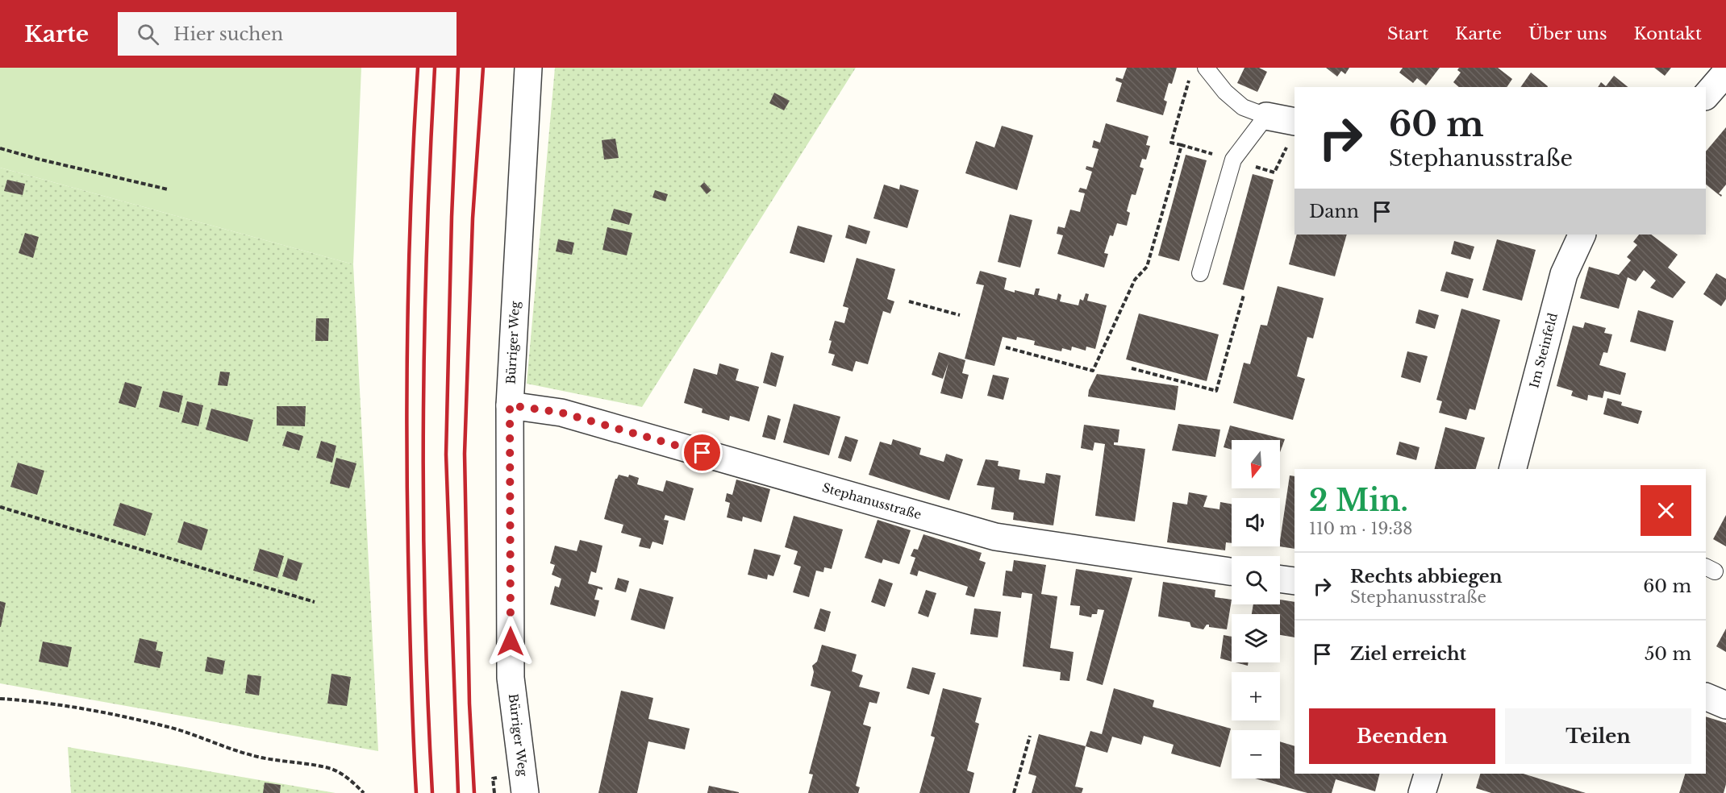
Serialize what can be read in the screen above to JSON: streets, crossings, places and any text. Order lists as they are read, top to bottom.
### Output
{
  "streets": {
    "street": ["Bürriger Weg", "Im Steinfeld", "Stephanusstraße"]
  },
  "crossings": [
    ["Bürriger Weg", "Stephanusstraße"]
  ],
  "north": "bottom",
  "page": {
    "header": "Karte",
    "search": "Hier suchen",
    "nav": [
      "Start",
      "Karte",
      "Über uns",
      "Kontakt"
    ],
    "turn": ["60 m", "Stephanusstraße"],
    "then": "Dann",
    "map_buttons": ["+", "−"],
    "heading": ["2 Min.", "110 m · 19:38"],
    "list": [
      {
        "name": "Rechts abbiegen",
        "note": "Stephanusstraße",
        "value": "60 m"
      },
      {
        "name": "Ziel erreicht",
        "value": "50 m"
      }
    ],
    "buttons": ["Beenden", "Teilen"]
  }
}
